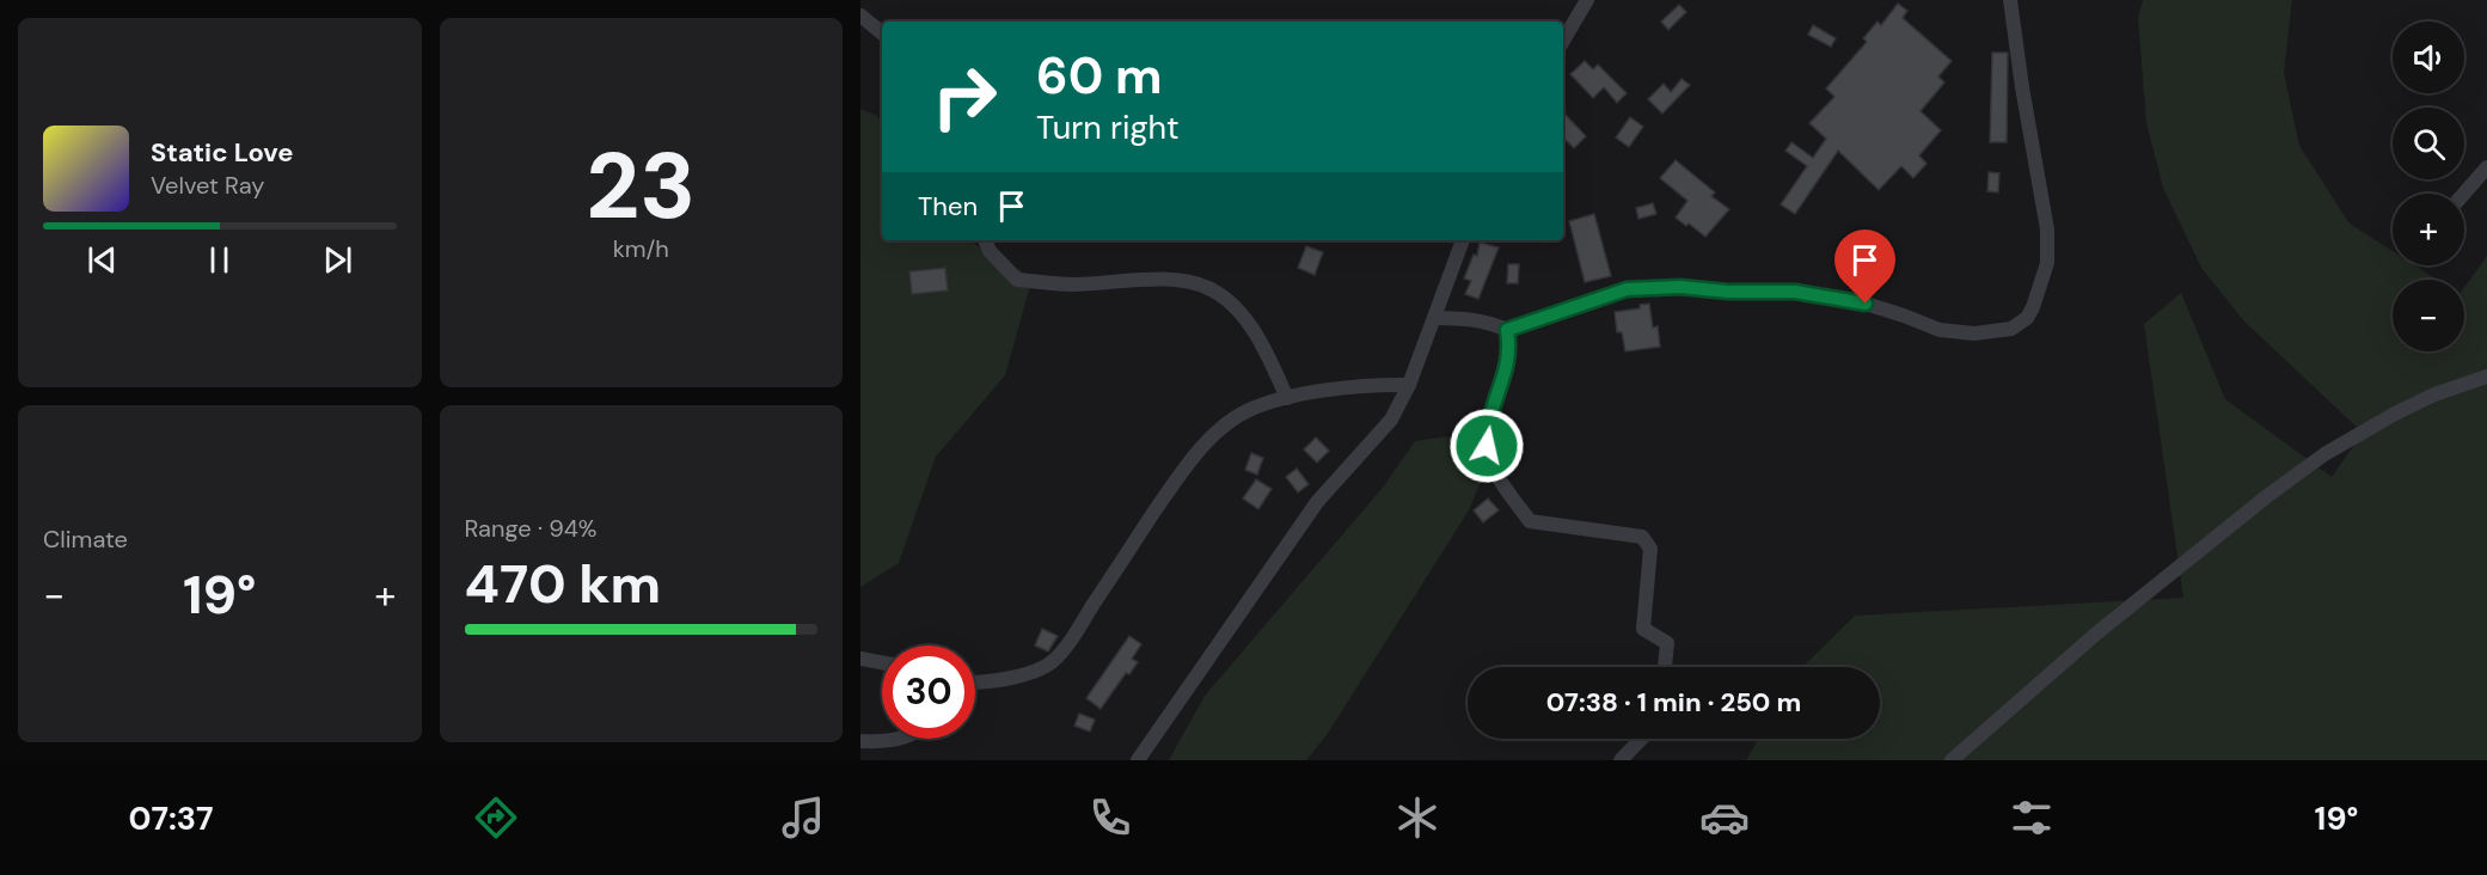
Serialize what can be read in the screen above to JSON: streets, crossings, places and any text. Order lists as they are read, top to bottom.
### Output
{
  "page": {
    "tile": [
      ["23", "km/h"],
      "Climate",
      ["Range · 94%", "470 km"]
    ],
    "map_buttons": ["+", "−"],
    "turn": ["60 m", "Turn right"],
    "song": ["Static Love", "Velvet Ray"],
    "then": "Then",
    "heat": ["−", "19°", "+"],
    "limit": "30",
    "trip": "07:38 · 1 min · 250 m",
    "tabs": ["07:37", "19°"]
  }
}
